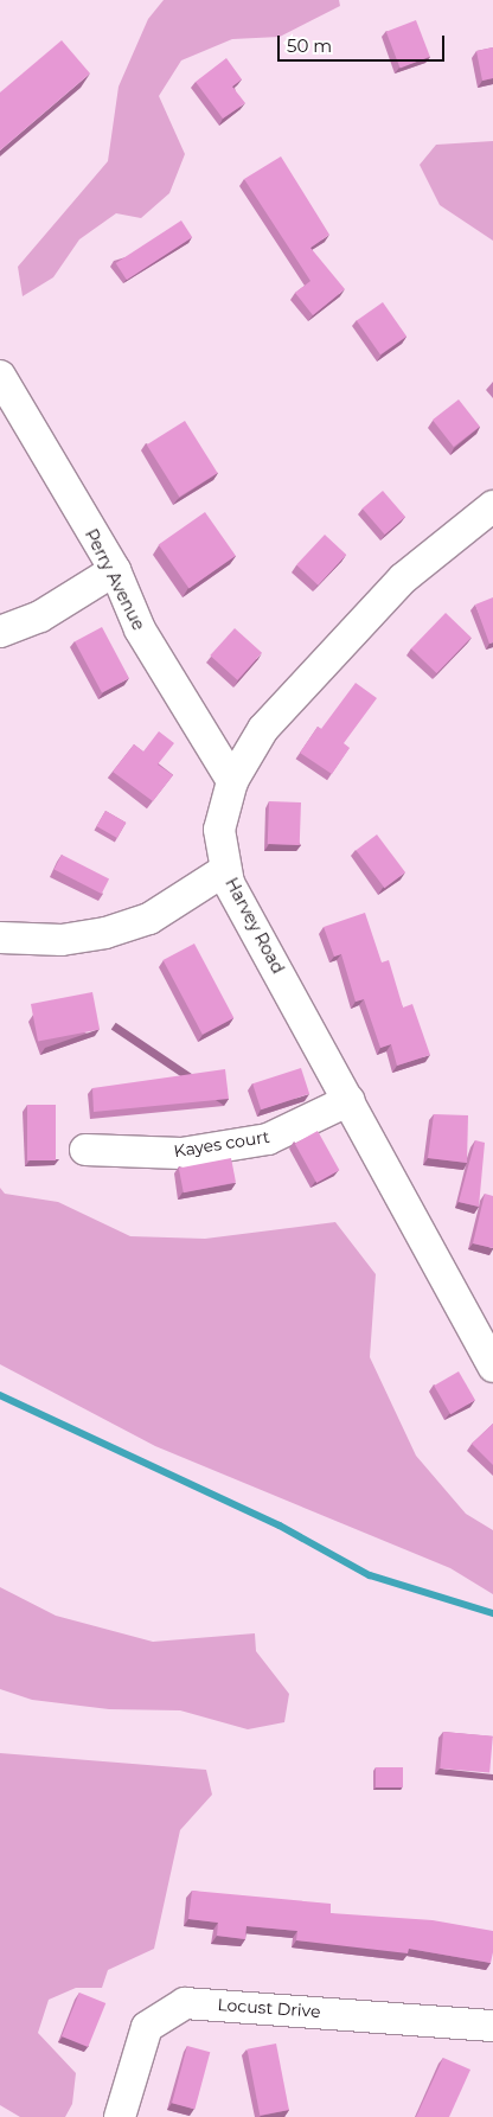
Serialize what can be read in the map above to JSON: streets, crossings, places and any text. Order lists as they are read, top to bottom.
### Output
{
  "streets": {
    "street": [
      "Perry Avenue",
      "Harvey Road",
      "Kayes court",
      "Locust Drive"
    ]
  },
  "crossings": [
    ["Perry Avenue", "Harvey Road"],
    ["Harvey Road", "Kayes court"]
  ],
  "scale_bar": "50 m"
}
